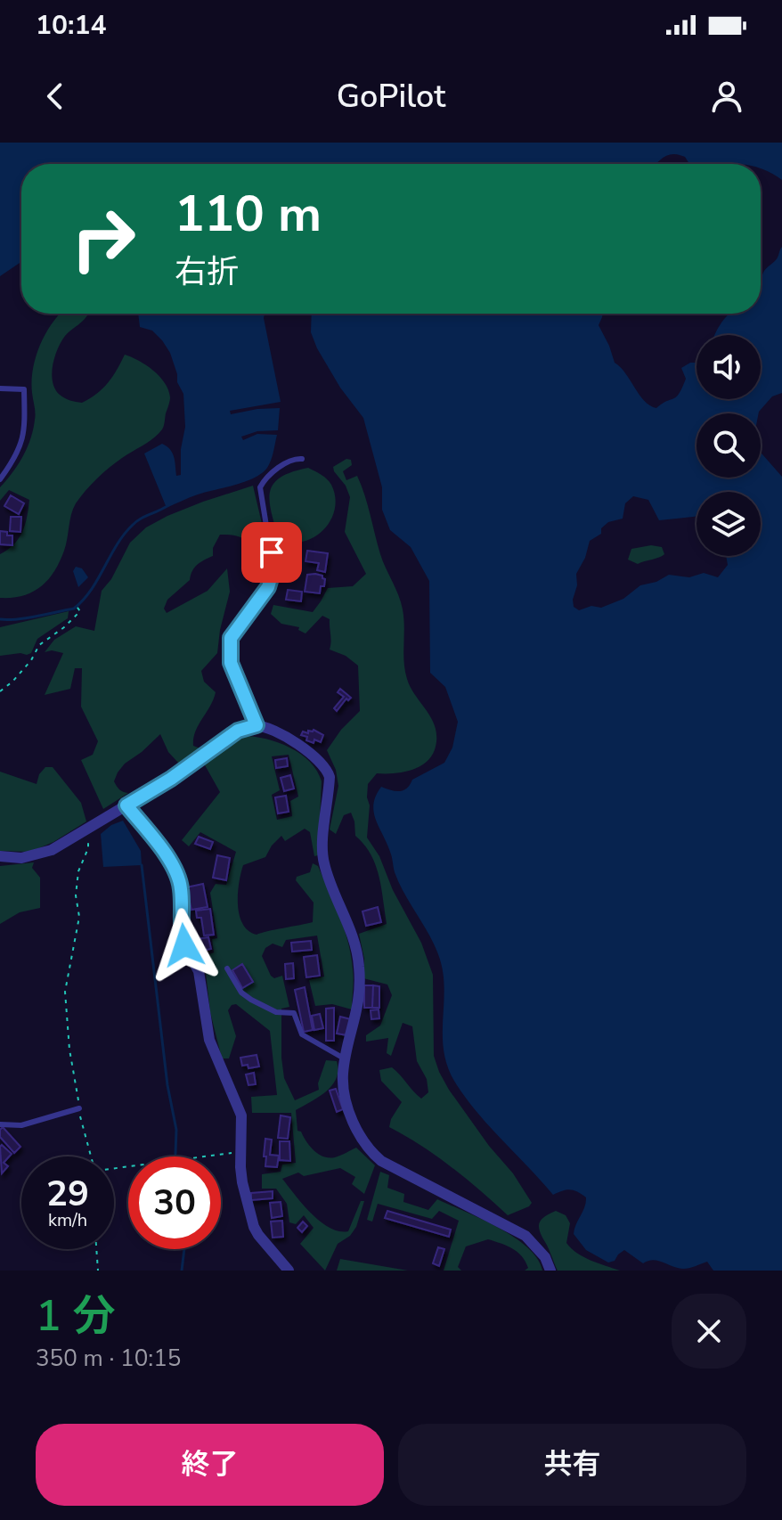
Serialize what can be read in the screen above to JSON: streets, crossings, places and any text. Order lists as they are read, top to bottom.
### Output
{
  "page": {
    "status": "10:14",
    "header": "GoPilot",
    "turn": ["110 m", "右折"],
    "speed": "29 km/h",
    "limit": "30",
    "heading": ["1 分", "350 m · 10:15"],
    "buttons": ["終了", "共有"]
  }
}
